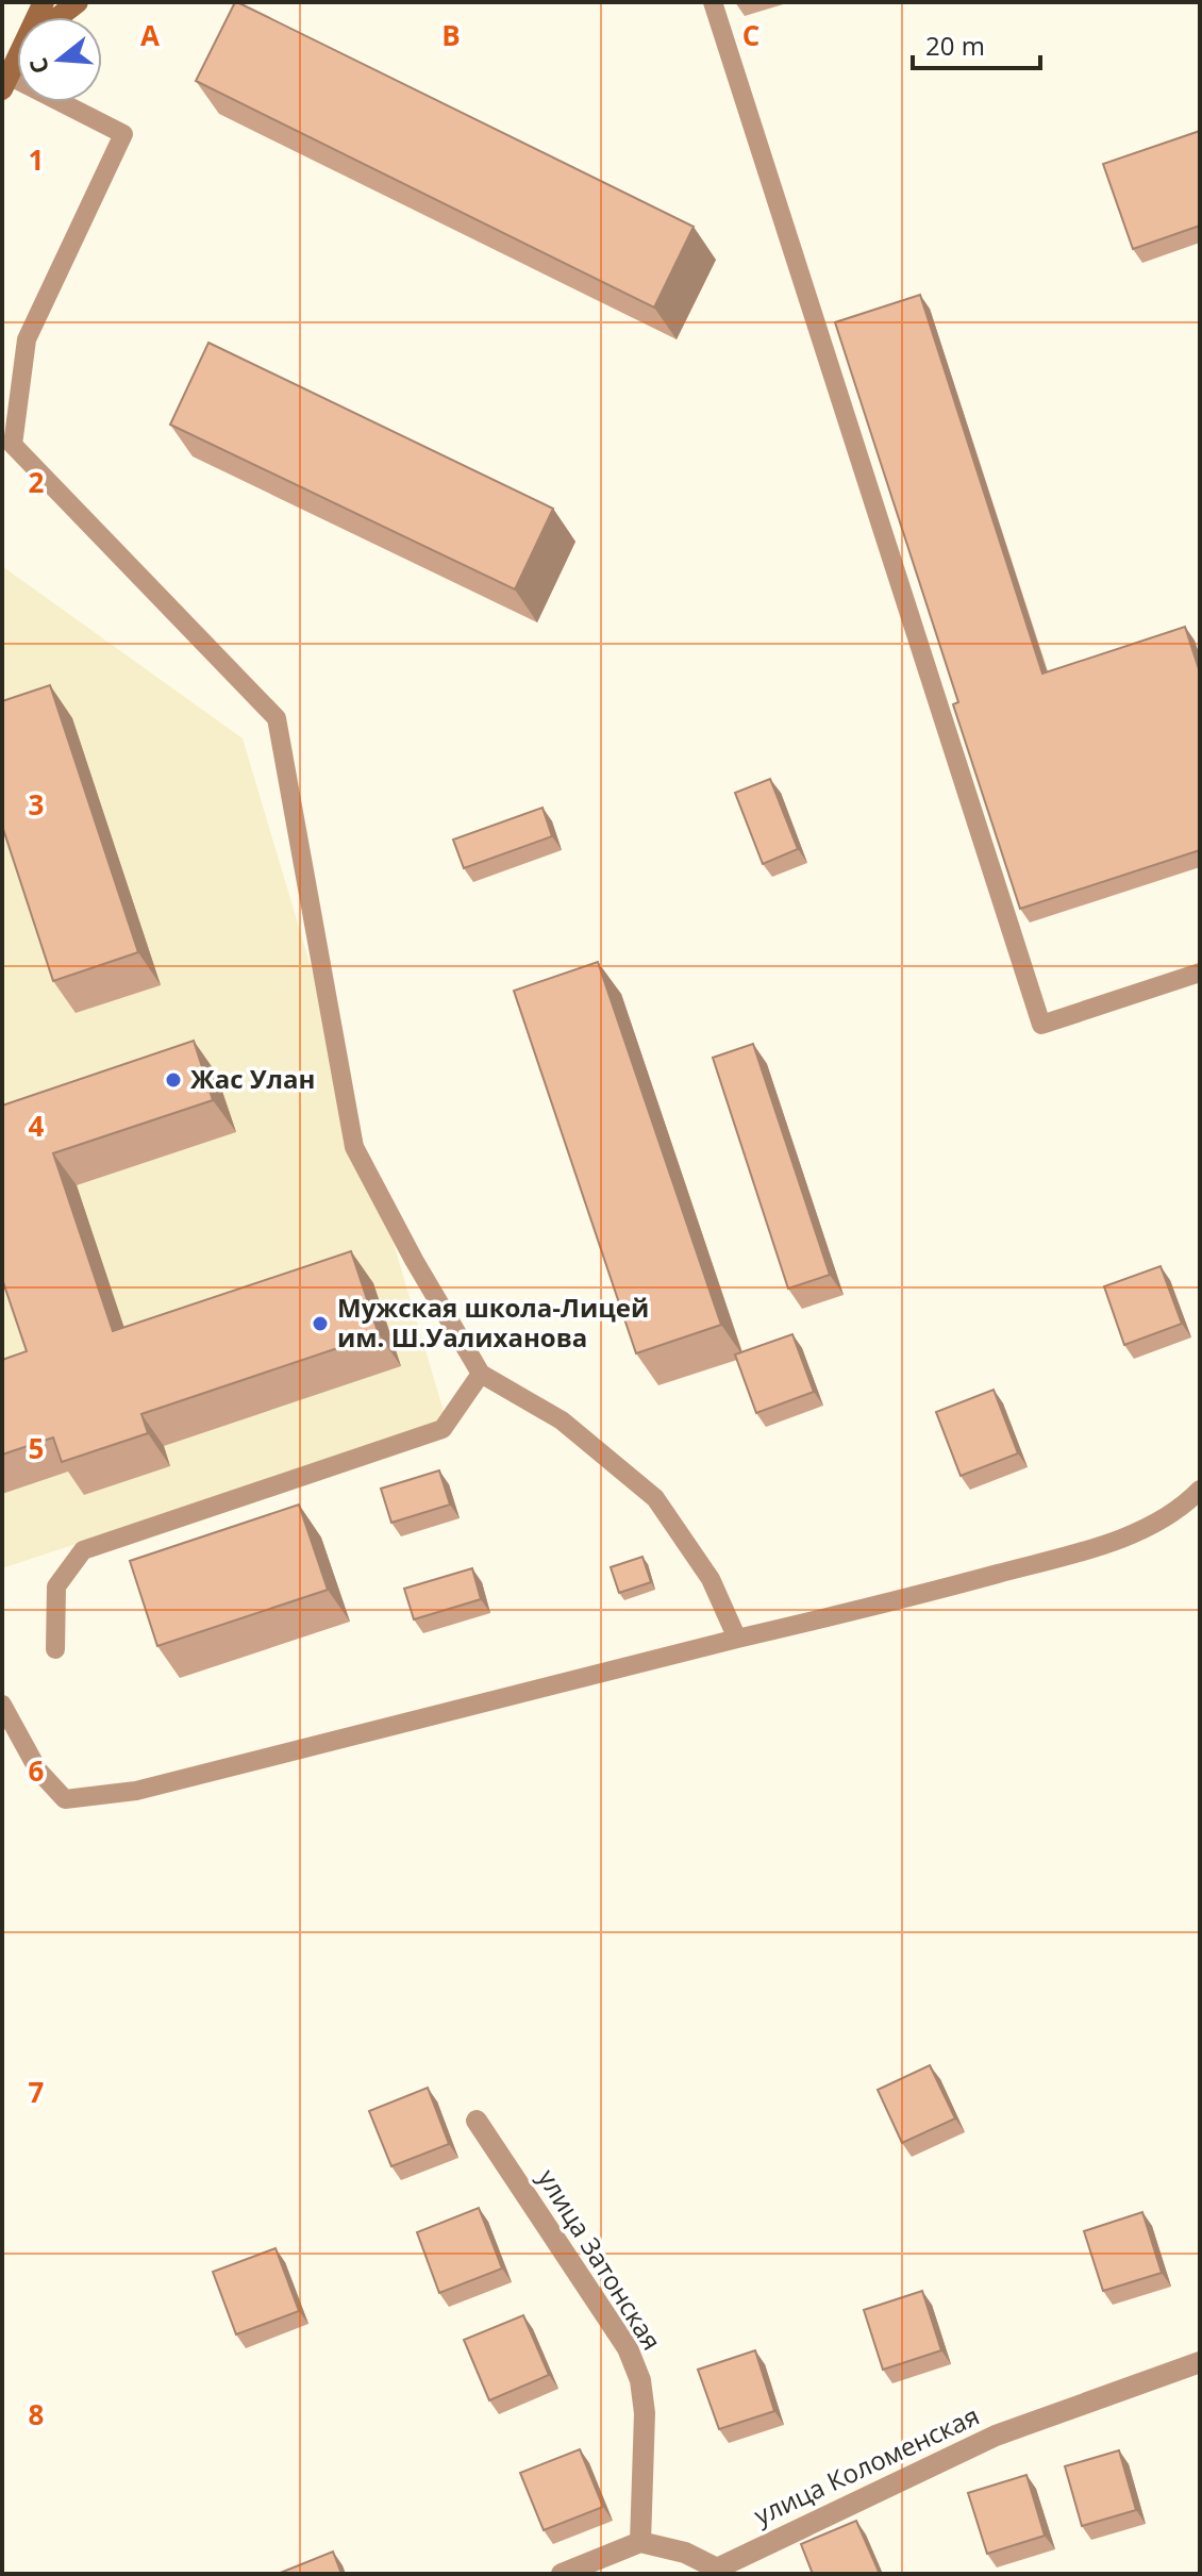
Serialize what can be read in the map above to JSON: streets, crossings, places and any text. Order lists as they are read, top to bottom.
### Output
{
  "streets": {
    "street": ["улица Затонская", "улица Коломенская"]
  },
  "crossings": [
    ["улица Затонская", "улица Коломенская"]
  ],
  "places": ["Жас Улан", "Мужская школа-Лицей им. Ш.Уалиханова"],
  "scale_bar": "20 m",
  "north": "left",
  "grid": {
    "columns": ["A", "B", "C"],
    "rows": [
      "1",
      "2",
      "3",
      "4",
      "5",
      "6",
      "7",
      "8"
    ]
  }
}
